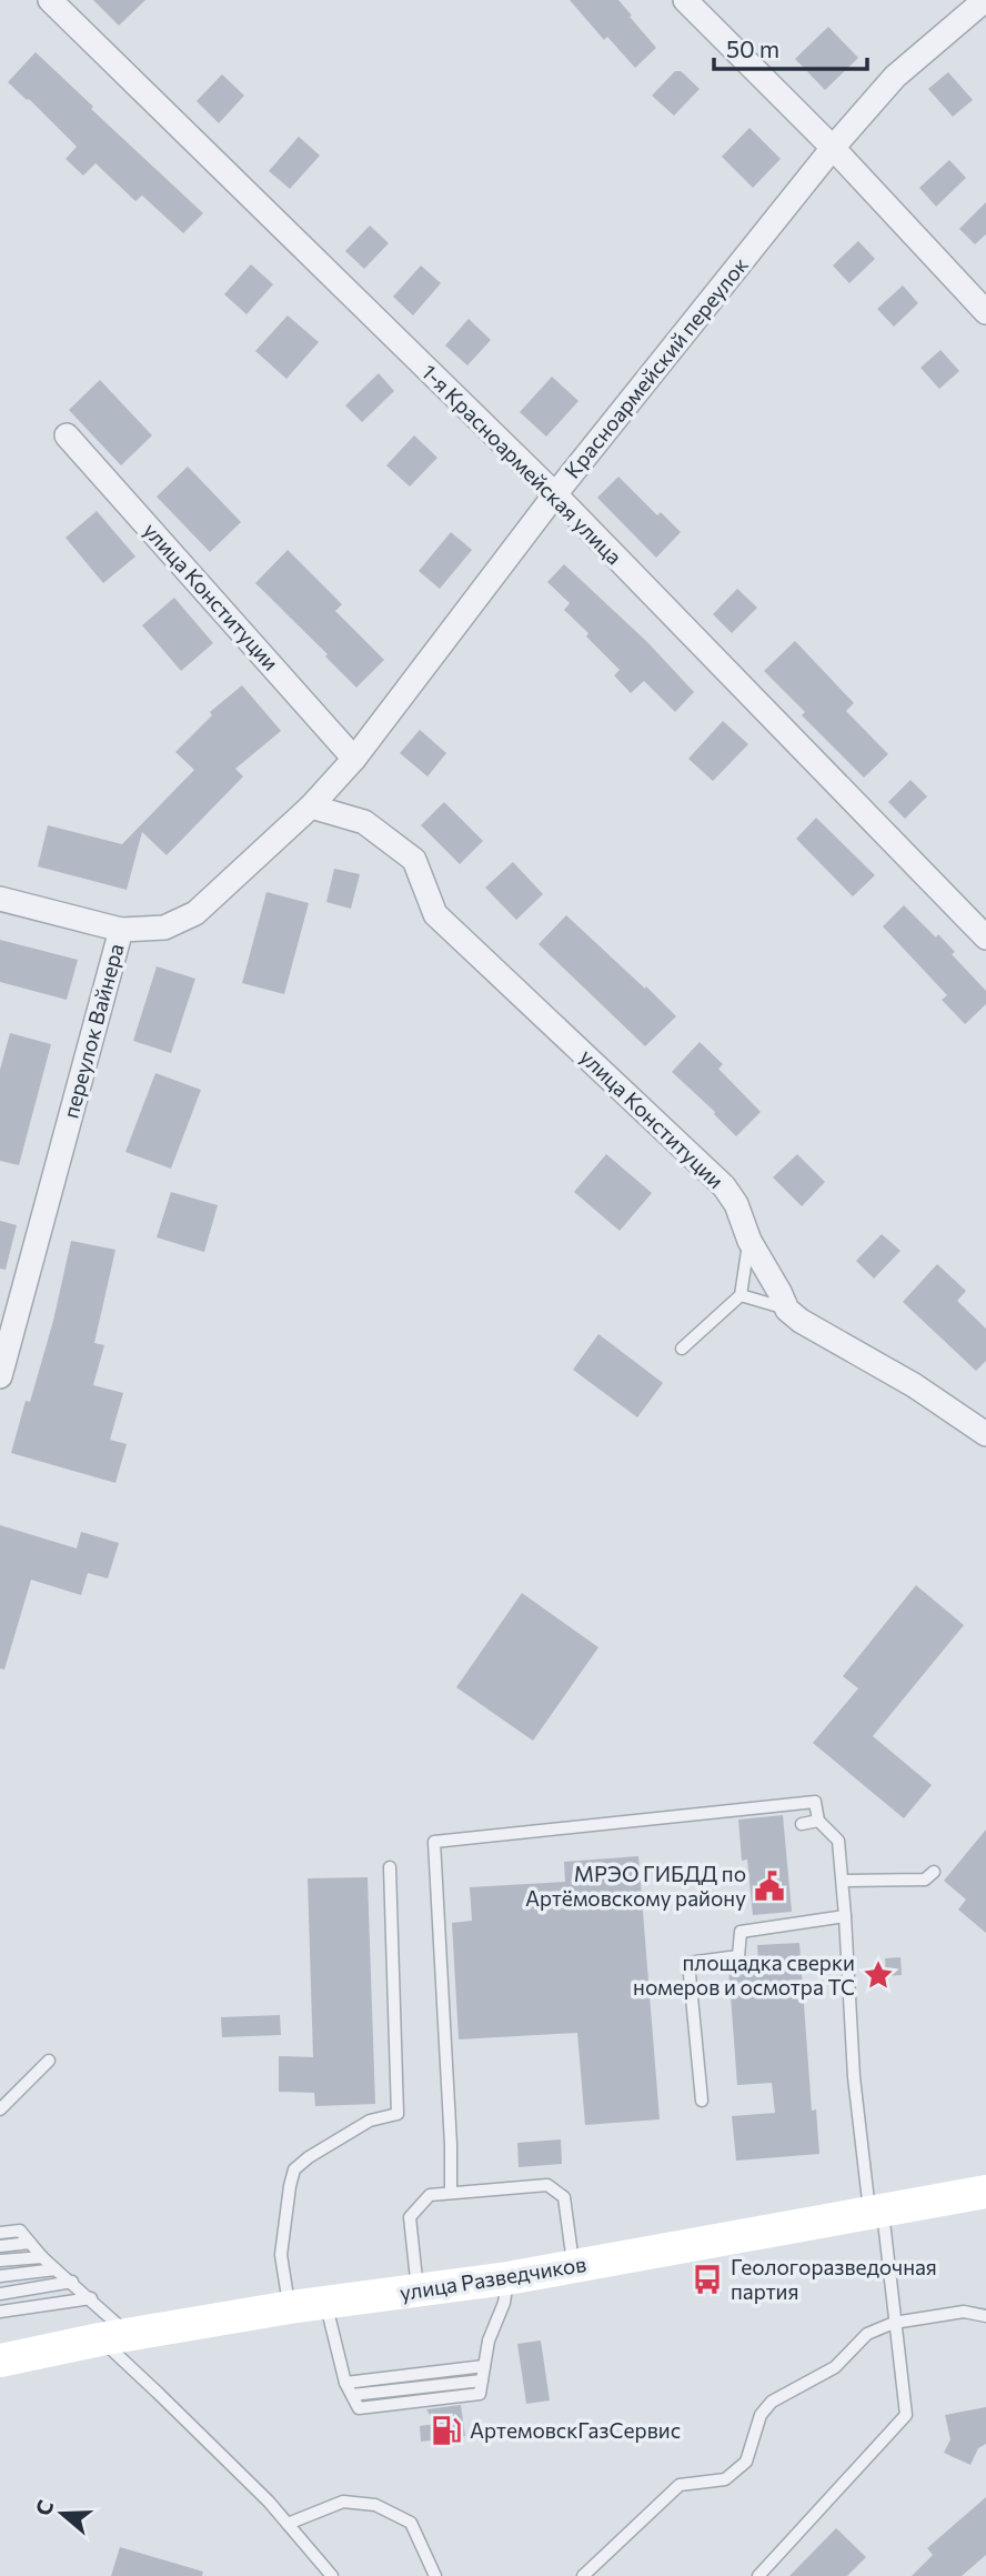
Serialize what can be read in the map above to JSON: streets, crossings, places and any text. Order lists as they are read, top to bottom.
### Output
{
  "streets": {
    "main road": ["улица Разведчиков"],
    "street": [
      "Красноармейский переулок",
      "1-я Красноармейская улица",
      "улица Конституции",
      "переулок Вайнера"
    ]
  },
  "crossings": [
    ["Красноармейский переулок", "1-я Красноармейская улица"],
    ["Красноармейский переулок", "улица Конституции"],
    ["Красноармейский переулок", "переулок Вайнера"],
    ["улица Конституции", "переулок Вайнера"]
  ],
  "places": {
    "public building": ["МРЭО ГИБДД по Артёмовскому району"],
    "place": ["площадка сверки номеров и осмотра ТС"],
    "bus stop": ["Геологоразведочная партия"],
    "fuel station": ["АртемовскГазСервис"]
  },
  "scale_bar": "50 m",
  "north": "left"
}
